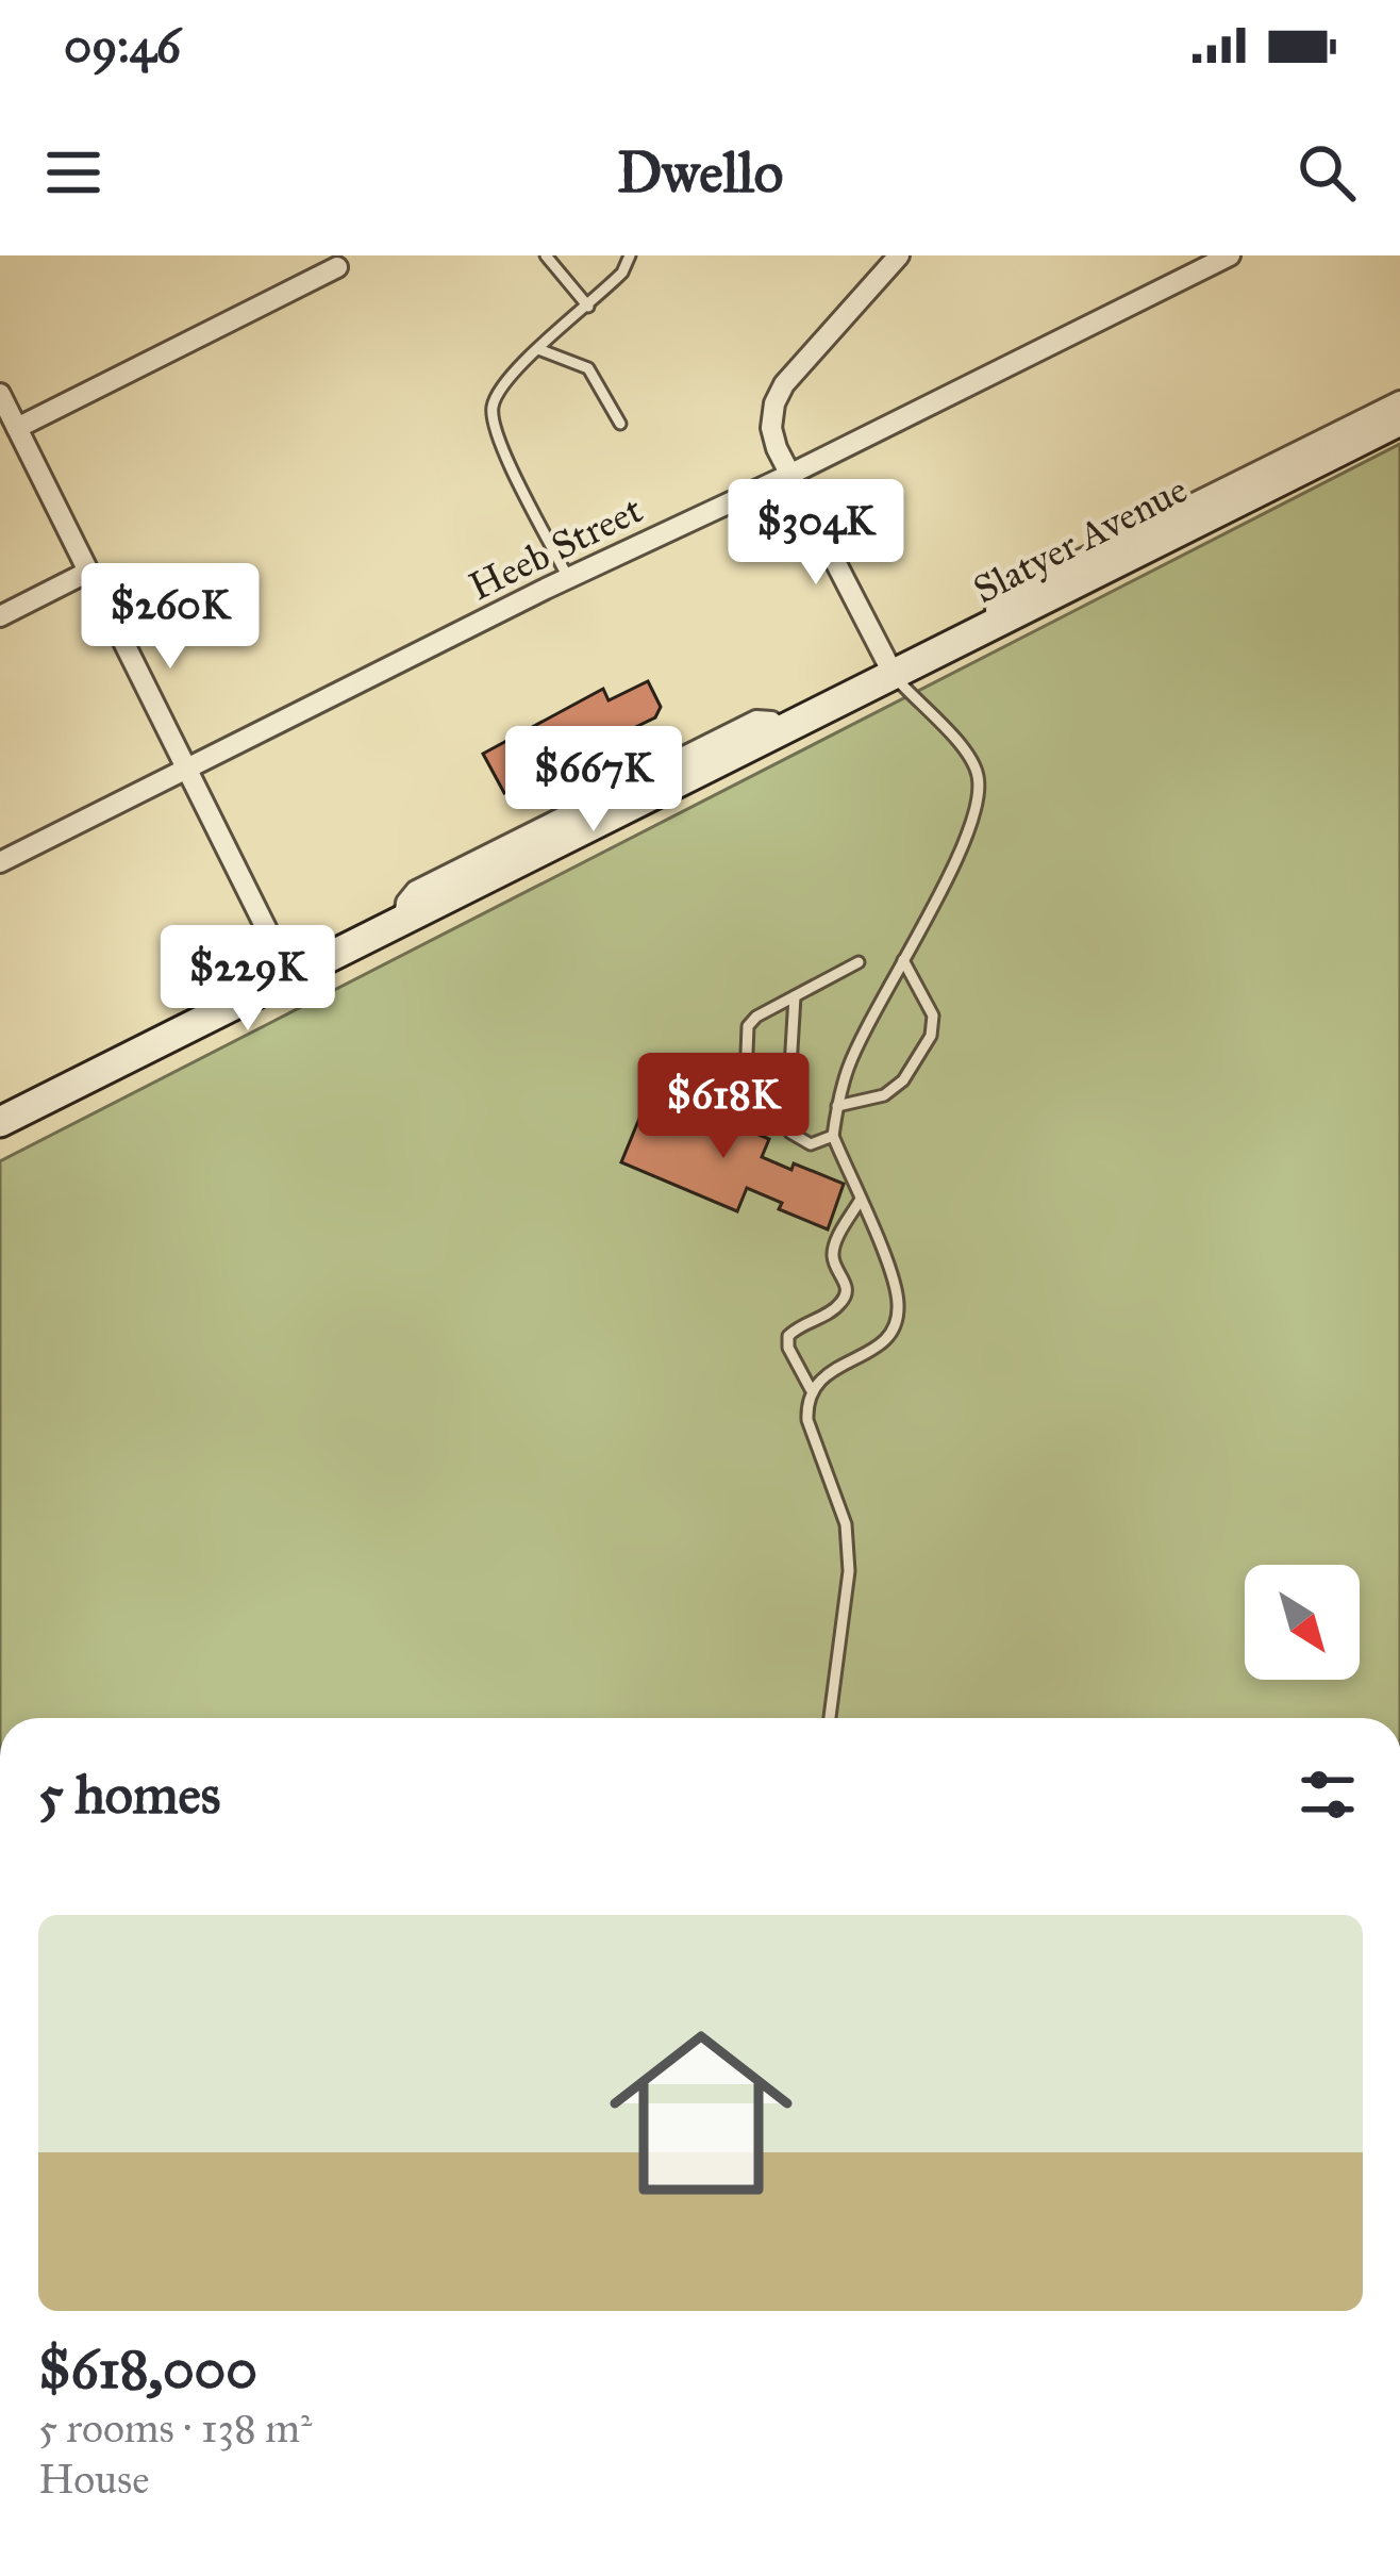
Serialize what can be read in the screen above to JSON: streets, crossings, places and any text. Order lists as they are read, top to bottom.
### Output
{
  "streets": {
    "main road": ["Slatyer Avenue"],
    "street": ["Heeb Street"]
  },
  "north": "bottom right",
  "page": {
    "status": "09:46",
    "header": "Dwello",
    "price": [
      "$304K",
      "$260K",
      "$667K",
      "$229K",
      "$618K"
    ],
    "heading": "5 homes",
    "list": [
      {
        "name": "$618,000",
        "note": "5 rooms · 138 m² · House"
      }
    ]
  }
}
